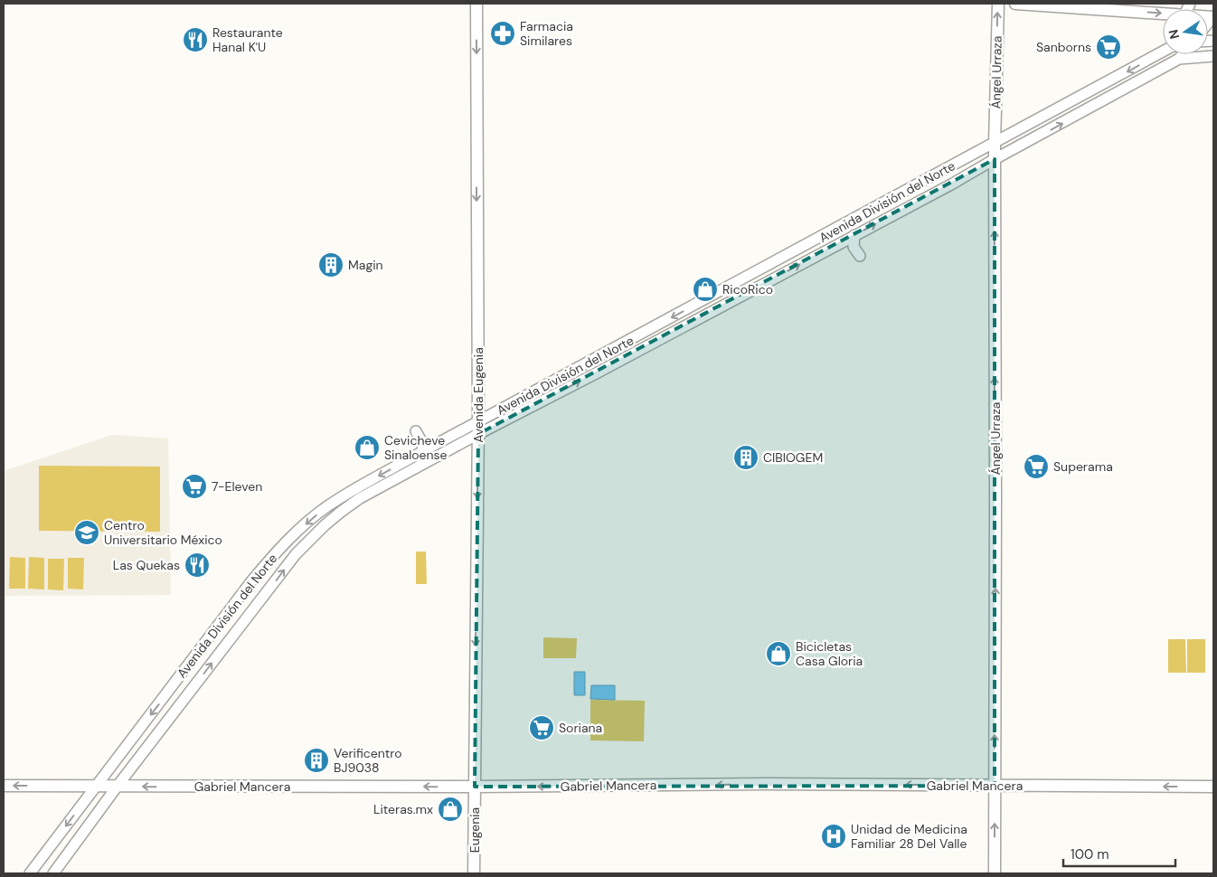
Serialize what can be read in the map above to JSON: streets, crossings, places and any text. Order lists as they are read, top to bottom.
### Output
{
  "streets": {
    "main road": [
      "Ángel Urraza",
      "Avenida División del Norte",
      "Avenida Eugenia",
      "Gabriel Mancera",
      "Eugenia"
    ]
  },
  "crossings": [
    ["Ángel Urraza", "Avenida División del Norte"],
    ["Ángel Urraza", "Gabriel Mancera"],
    ["Avenida División del Norte", "Avenida Eugenia"],
    ["Avenida División del Norte", "Gabriel Mancera"],
    ["Avenida Eugenia", "Gabriel Mancera"],
    ["Avenida Eugenia", "Eugenia"],
    ["Gabriel Mancera", "Eugenia"]
  ],
  "one_way": ["Ángel Urraza", "Avenida Eugenia", "Gabriel Mancera"],
  "places": {
    "pharmacy": ["Farmacia Similares"],
    "restaurant": ["Restaurante Hanal K'U", "Las Quekas"],
    "supermarket": [
      "Sanborns",
      "Superama",
      "7-Eleven",
      "Soriana"
    ],
    "building": ["Magin", "CIBIOGEM", "Verificentro BJ9038"],
    "shop": [
      "RicoRico",
      "Cevicheve Sinaloense",
      "Bicicletas Casa Gloria",
      "Literas.mx"
    ],
    "school or university": ["Centro Universitario México"],
    "hospital": ["Unidad de Medicina Familiar 28 Del Valle"]
  },
  "scale_bar": "100 m",
  "north": "left"
}
